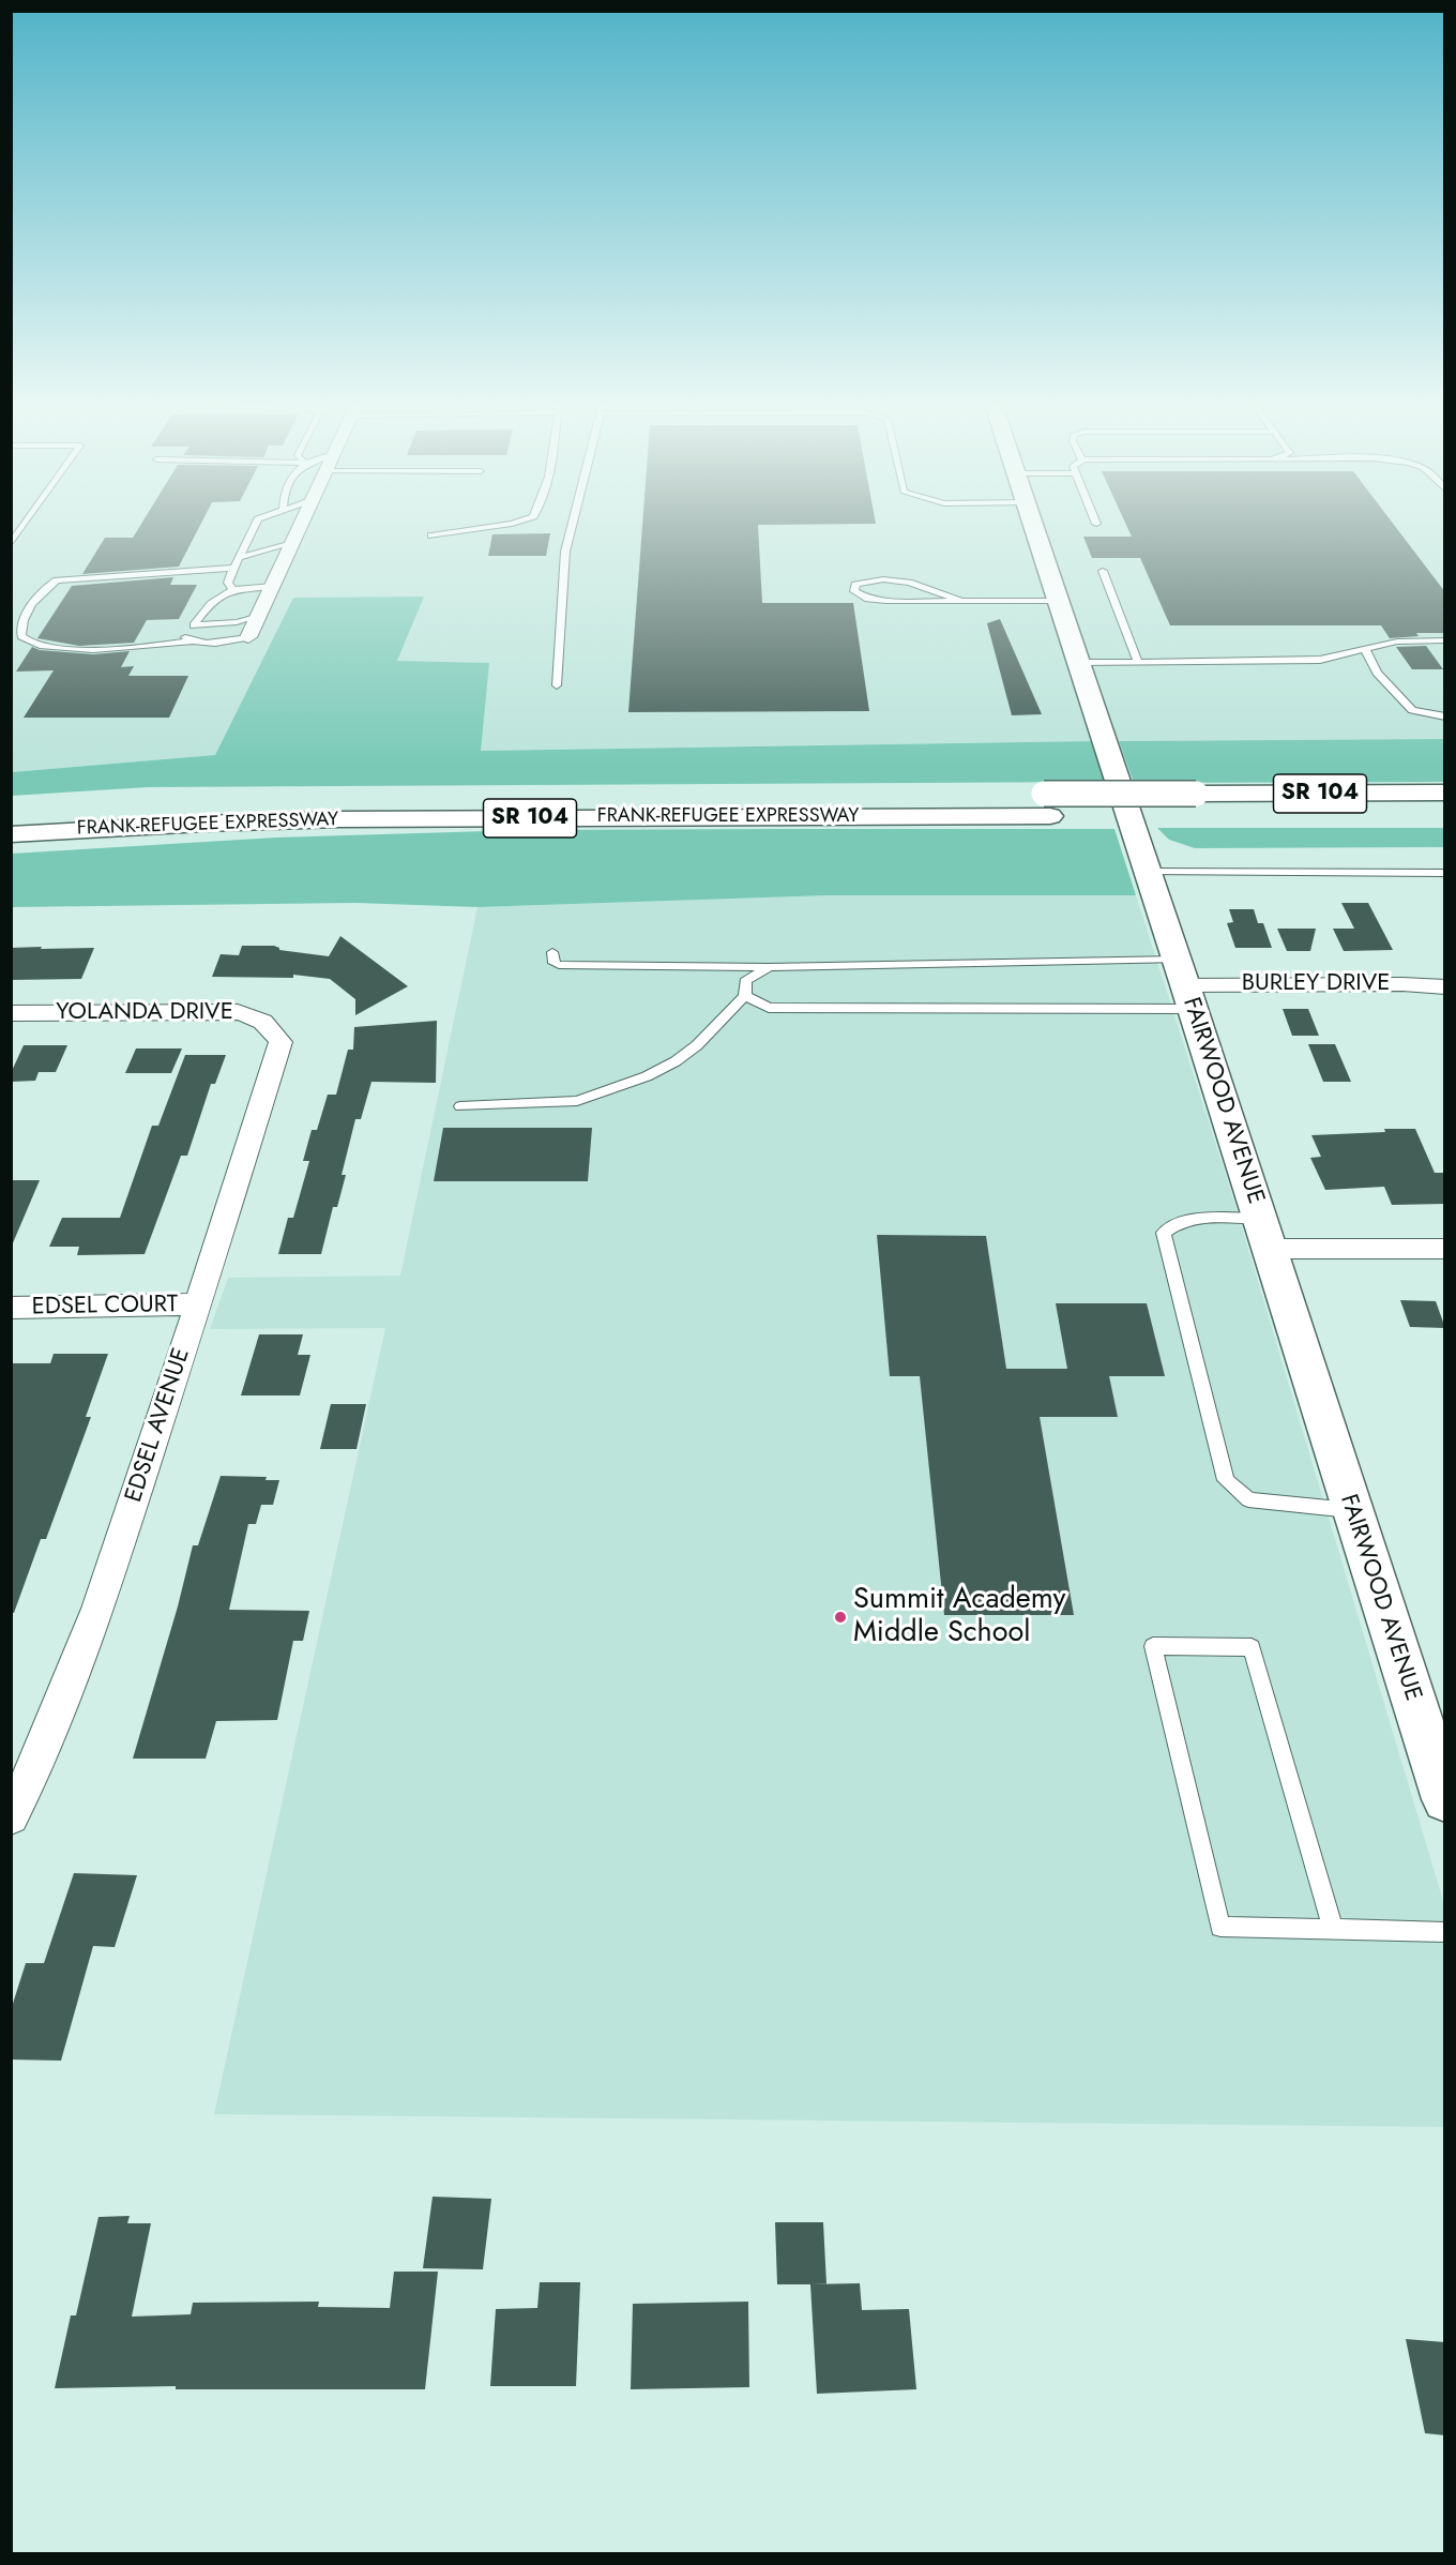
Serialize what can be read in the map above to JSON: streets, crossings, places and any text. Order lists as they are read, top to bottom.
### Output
{
  "streets": {
    "main road": ["SR 104", "FRANK-REFUGEE EXPRESSWAY", "FAIRWOOD AVENUE"],
    "street": [
      "BURLEY DRIVE",
      "YOLANDA DRIVE",
      "EDSEL COURT",
      "EDSEL AVENUE"
    ]
  },
  "crossings": [
    ["BURLEY DRIVE", "FAIRWOOD AVENUE"],
    ["YOLANDA DRIVE", "EDSEL AVENUE"],
    ["EDSEL COURT", "EDSEL AVENUE"]
  ],
  "places": ["Summit Academy Middle School"]
}
